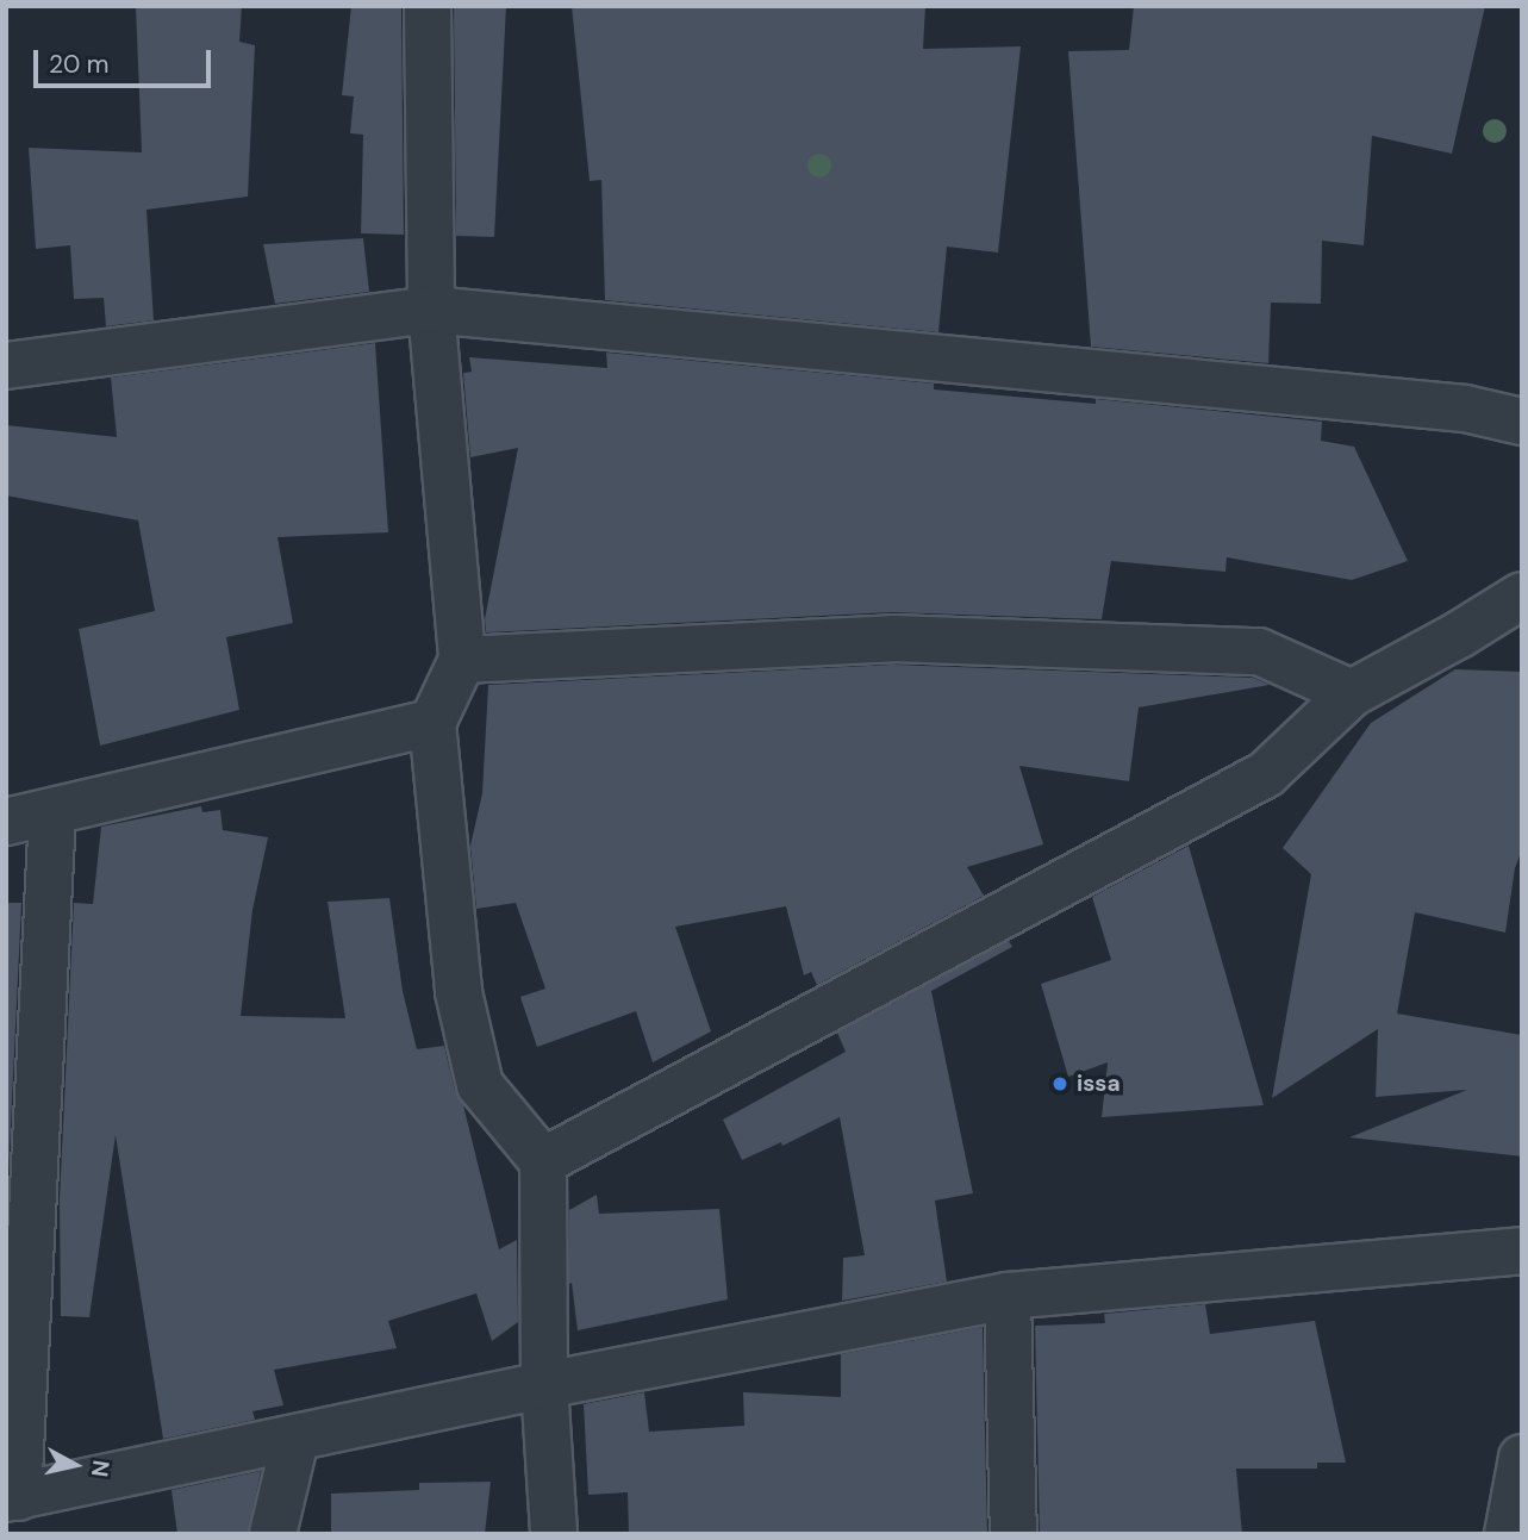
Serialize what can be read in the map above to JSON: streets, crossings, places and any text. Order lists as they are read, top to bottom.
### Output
{
  "places": ["issa"],
  "scale_bar": "20 m",
  "north": "right"
}
